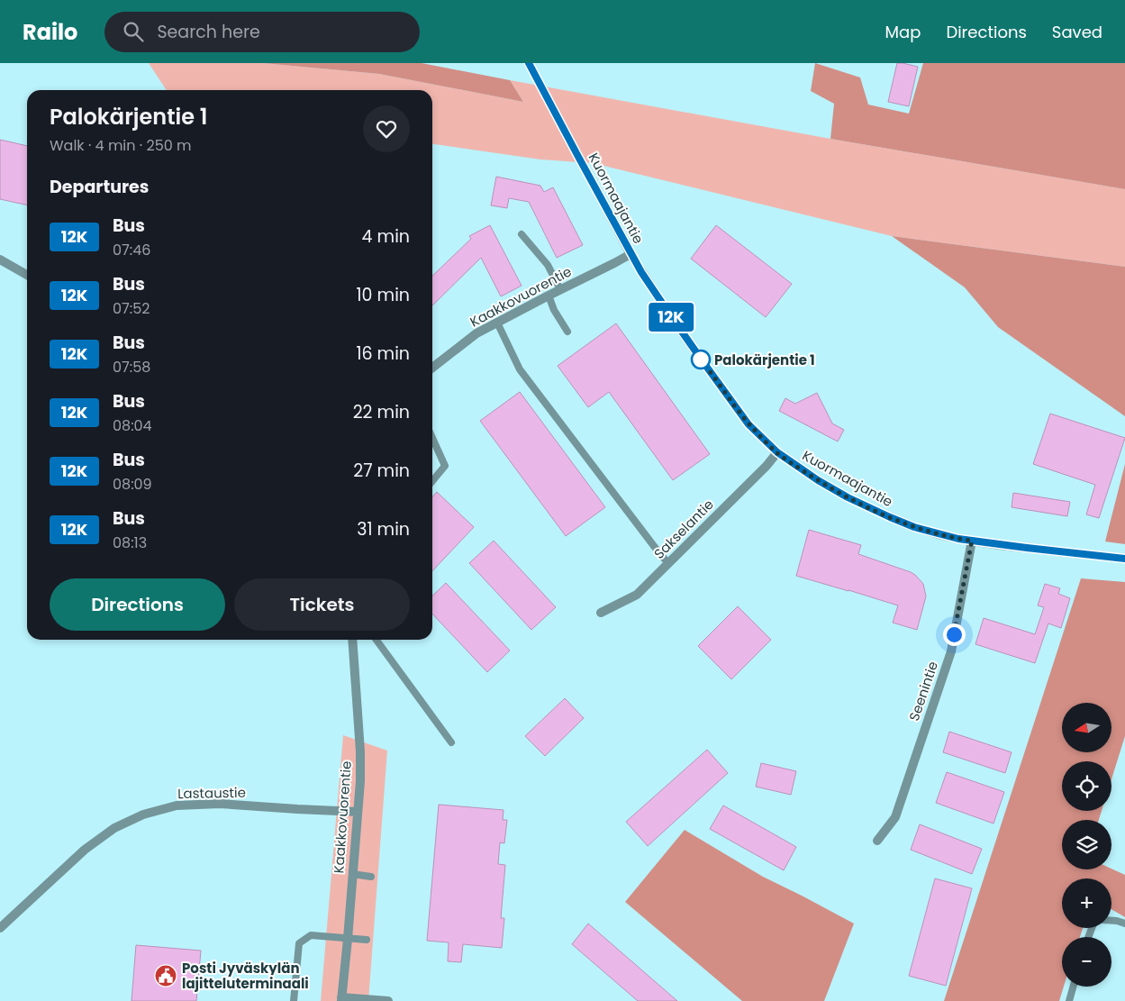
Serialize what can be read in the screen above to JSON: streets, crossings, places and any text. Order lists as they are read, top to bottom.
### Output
{
  "streets": {
    "street": [
      "Kuormaajantie",
      "Kaakkovuorentie",
      "Sakselantie",
      "Seenintie",
      "Lastaustie"
    ]
  },
  "crossings": [
    ["Kuormaajantie", "Kaakkovuorentie"],
    ["Kuormaajantie", "Sakselantie"],
    ["Kuormaajantie", "Seenintie"],
    ["Kaakkovuorentie", "Lastaustie"]
  ],
  "places": {
    "other": ["Palokärjentie 1"],
    "public building": ["Posti Jyväskylän lajitteluterminaali"]
  },
  "lines": ["bus line 12K"],
  "north": "left",
  "page": {
    "header": "Railo",
    "search": "Search here",
    "nav": ["Map", "Directions", "Saved"],
    "on_map": "12K",
    "heading": [
      ["Palokärjentie 1", "Walk · 4 min · 250 m"],
      "Departures"
    ],
    "list": [
      {
        "mark": "12K",
        "name": "Bus",
        "note": "07:46",
        "value": "4 min"
      },
      {
        "mark": "12K",
        "name": "Bus",
        "note": "07:52",
        "value": "10 min"
      },
      {
        "mark": "12K",
        "name": "Bus",
        "note": "07:58",
        "value": "16 min"
      },
      {
        "mark": "12K",
        "name": "Bus",
        "note": "08:04",
        "value": "22 min"
      },
      {
        "mark": "12K",
        "name": "Bus",
        "note": "08:09",
        "value": "27 min"
      },
      {
        "mark": "12K",
        "name": "Bus",
        "note": "08:13",
        "value": "31 min"
      }
    ],
    "buttons": ["Directions", "Tickets"],
    "map_buttons": ["+", "−"]
  }
}
